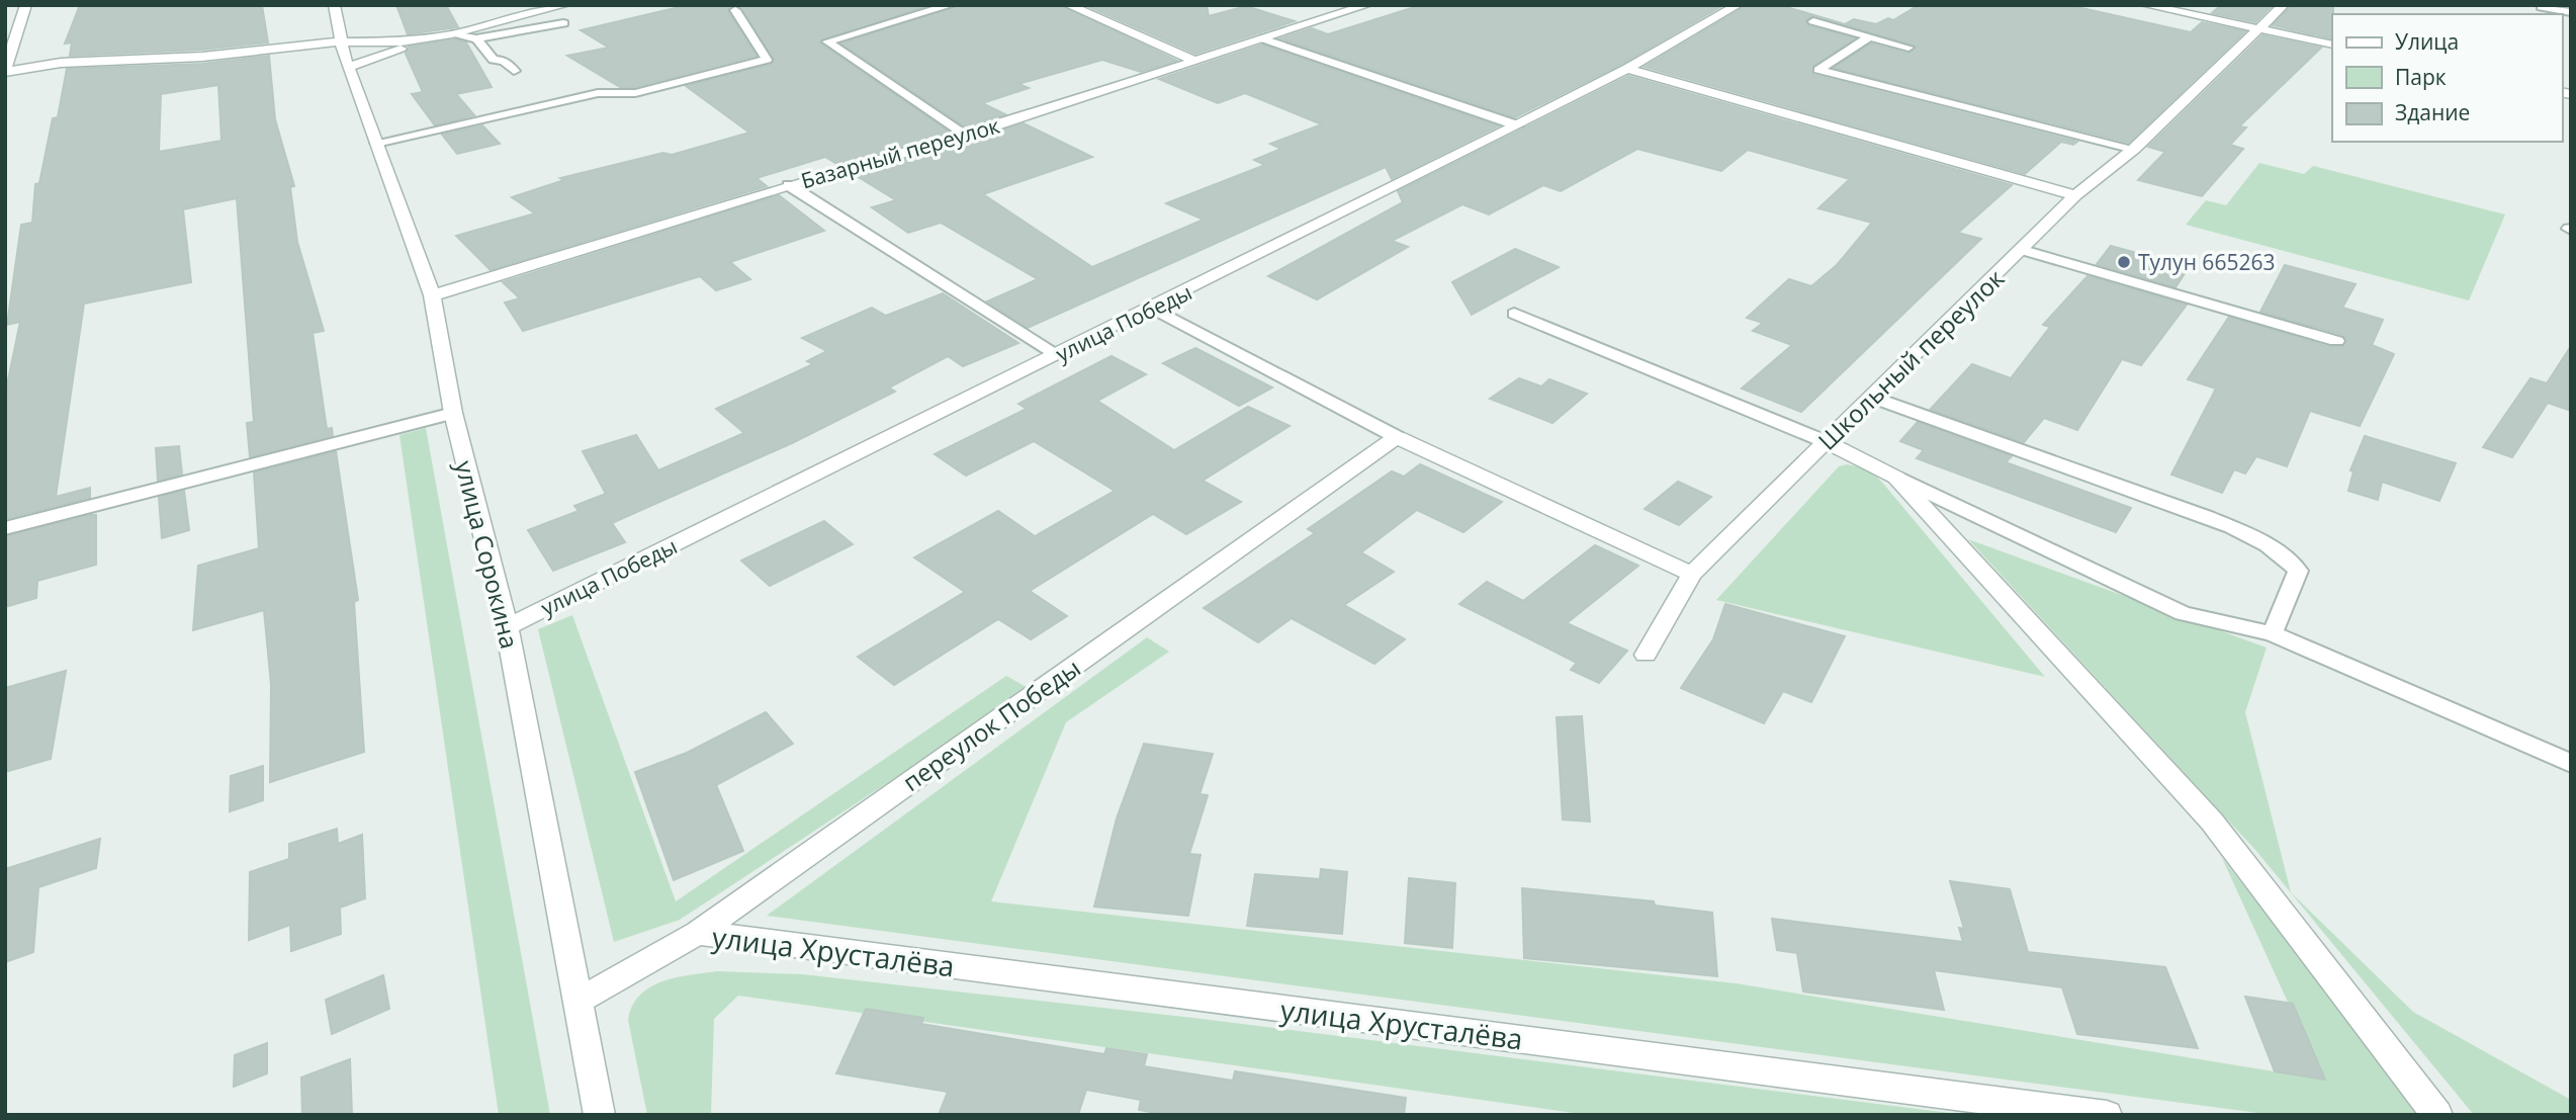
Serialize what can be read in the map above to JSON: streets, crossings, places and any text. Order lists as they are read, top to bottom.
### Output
{
  "streets": {
    "street": [
      "Базарный переулок",
      "улица Победы",
      "Школьный переулок",
      "улица Сорокина",
      "переулок Победы",
      "улица Хрусталёва"
    ]
  },
  "crossings": [
    ["Базарный переулок", "улица Сорокина"],
    ["улица Победы", "улица Сорокина"],
    ["улица Сорокина", "переулок Победы"],
    ["переулок Победы", "улица Хрусталёва"]
  ],
  "places": ["Тулун 665263"],
  "legend": ["Улица", "Парк", "Здание"]
}
